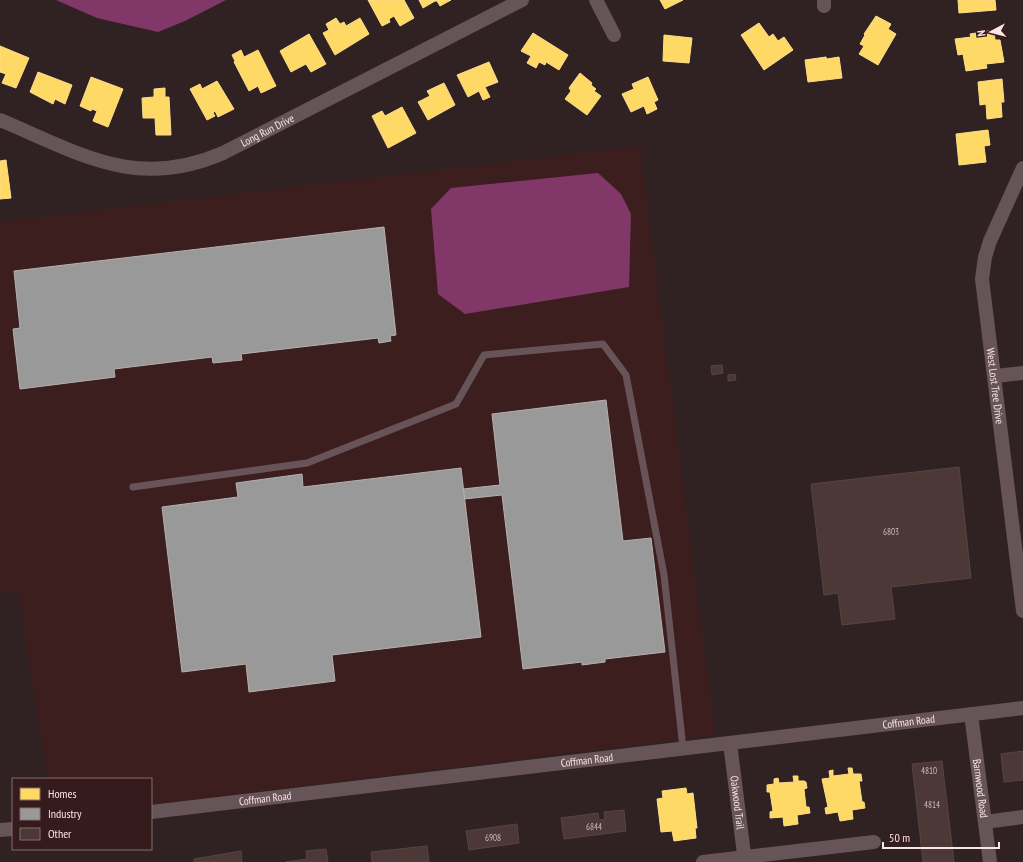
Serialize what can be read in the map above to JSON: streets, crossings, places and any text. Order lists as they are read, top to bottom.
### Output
{
  "streets": {
    "street": [
      "Long Run Drive",
      "West Lost Tree Drive",
      "Coffman Road",
      "Barnwood Road",
      "Oakwood Trail"
    ]
  },
  "crossings": [
    ["Coffman Road", "Barnwood Road"],
    ["Coffman Road", "Oakwood Trail"]
  ],
  "house_numbers": [
    "6803",
    "4810",
    "4814",
    "6844",
    "6908"
  ],
  "legend": ["Homes", "Industry", "Other"],
  "scale_bar": "50 m",
  "north": "left"
}
